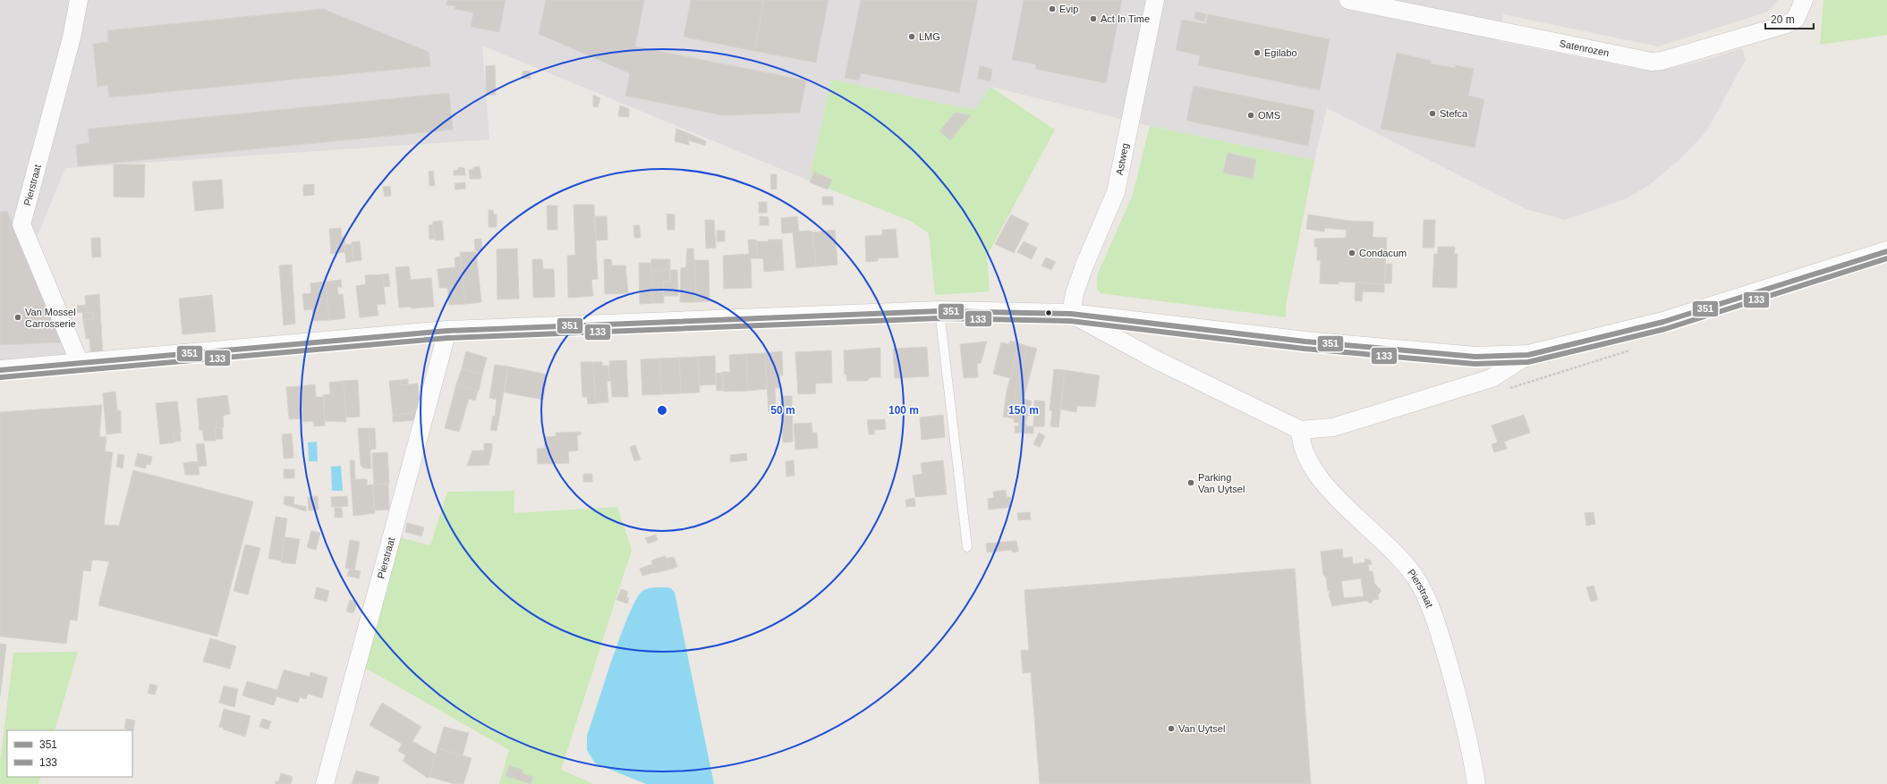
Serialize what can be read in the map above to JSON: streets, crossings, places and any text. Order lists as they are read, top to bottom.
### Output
{
  "streets": {
    "street": ["Satenrozen", "Astweg", "Pierstraat"]
  },
  "places": [
    "Evip",
    "Act In Time",
    "LMG",
    "Egilabo",
    "Stefca",
    "OMS",
    "Condacum",
    "Van Mossel Carrosserie",
    "Parking Van Uytsel",
    "Van Uytsel"
  ],
  "lines": ["transit line 351", "transit line 133"],
  "legend": ["351", "133"],
  "scale_bar": "20 m",
  "rings": ["50 m", "100 m", "150 m"]
}
